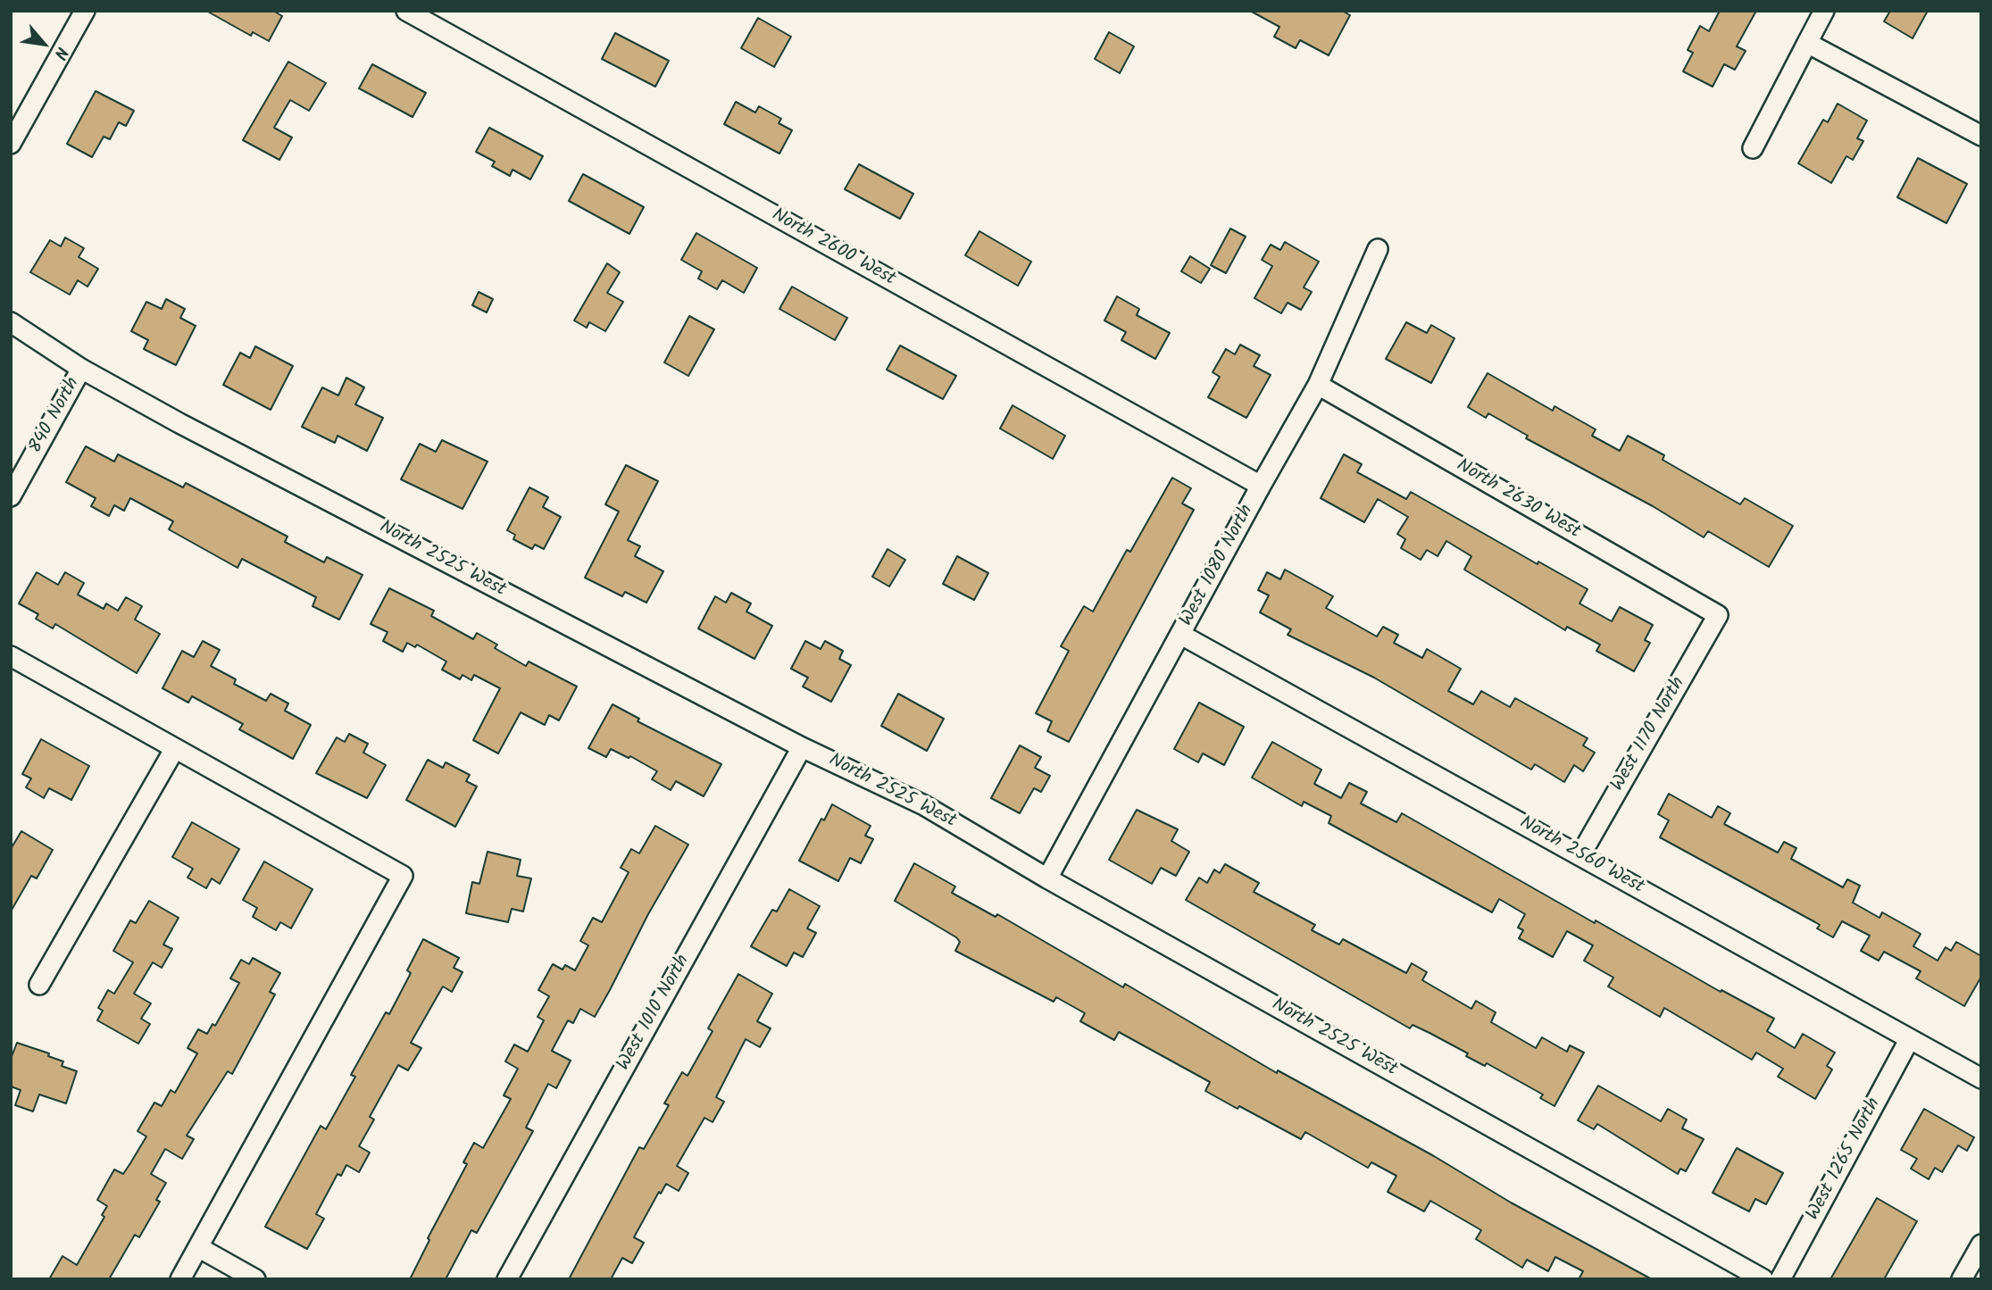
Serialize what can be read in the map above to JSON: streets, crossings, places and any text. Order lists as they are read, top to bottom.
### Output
{
  "streets": {
    "street": [
      "North 2600 West",
      "840 North",
      "North 2630 West",
      "North 2525 West",
      "West 1080 North",
      "West 1170 North",
      "North 2560 West",
      "West 1010 North",
      "West 1265 North"
    ]
  },
  "crossings": [
    ["North 2600 West", "West 1080 North"],
    ["840 North", "North 2525 West"],
    ["North 2630 West", "West 1080 North"],
    ["North 2630 West", "West 1170 North"],
    ["North 2525 West", "West 1080 North"],
    ["North 2525 West", "West 1010 North"],
    ["West 1080 North", "North 2560 West"],
    ["West 1170 North", "North 2560 West"],
    ["North 2560 West", "West 1265 North"]
  ],
  "north": "bottom right"
}
